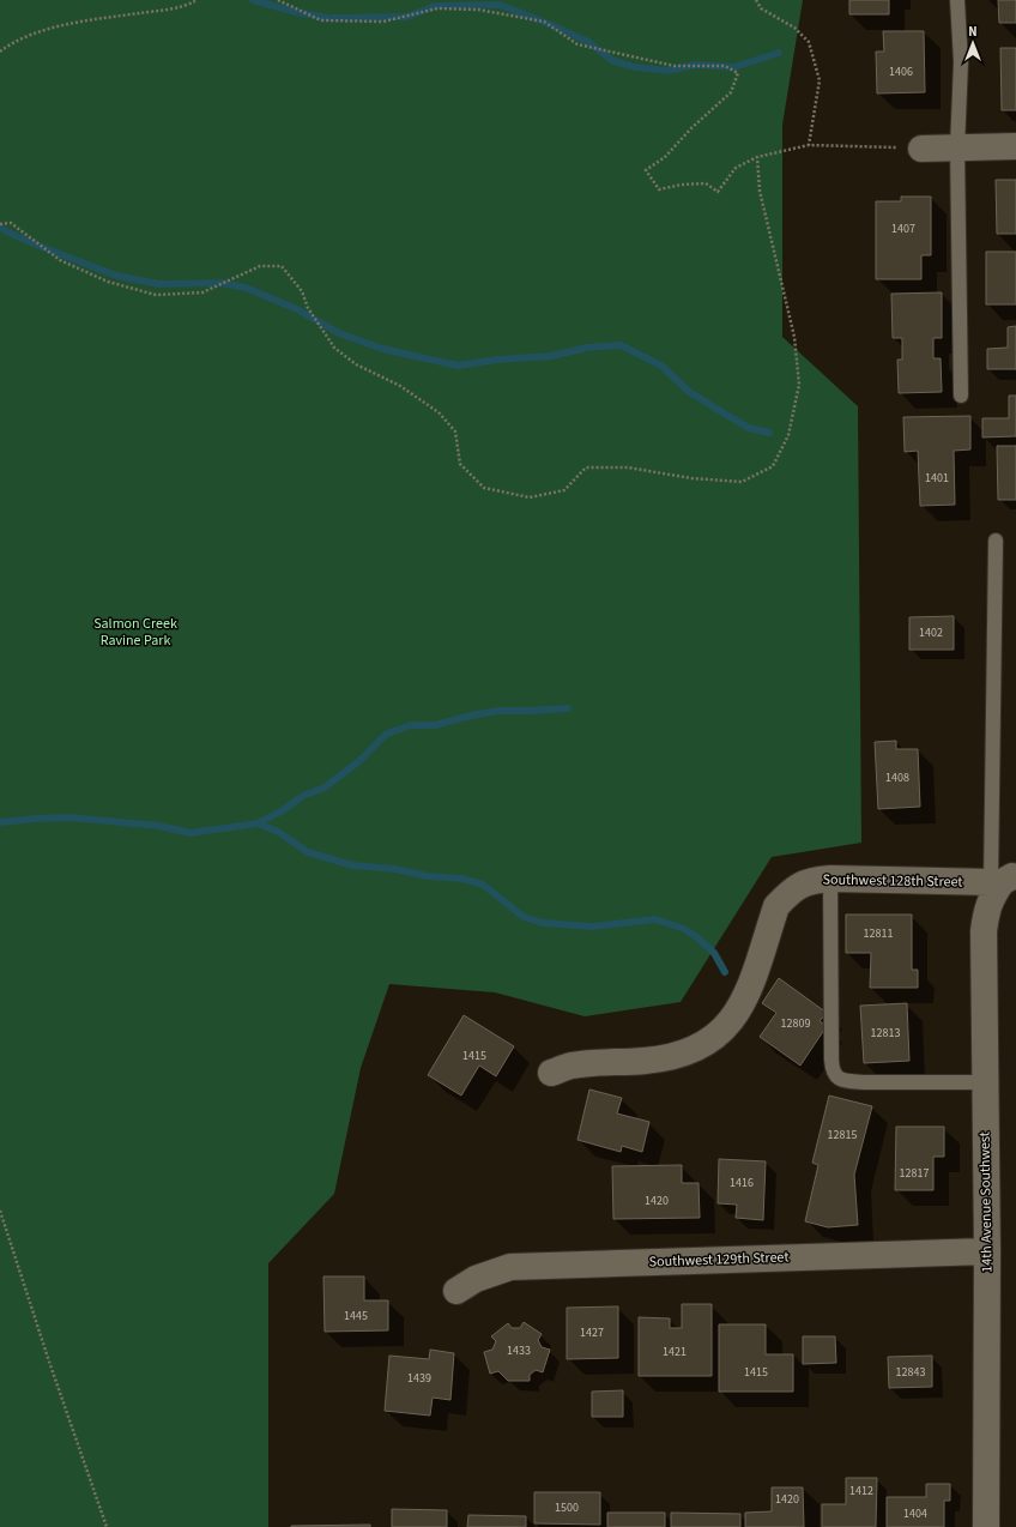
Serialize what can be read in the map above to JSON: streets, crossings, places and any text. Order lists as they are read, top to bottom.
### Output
{
  "streets": {
    "street": ["Southwest 128th Street", "14th Avenue Southwest", "Southwest 129th Street"]
  },
  "crossings": [
    ["Southwest 128th Street", "14th Avenue Southwest"],
    ["14th Avenue Southwest", "Southwest 129th Street"]
  ],
  "parks": ["Salmon Creek Ravine Park"],
  "house_numbers": [
    "1406",
    "1407",
    "1401",
    "1402",
    "1408",
    "12811",
    "12809",
    "12813",
    "1415",
    "12815",
    "12817",
    "1416",
    "1420",
    "1445",
    "1427",
    "1433",
    "1421",
    "1415",
    "12843",
    "1439",
    "1412",
    "1420",
    "1500",
    "1404"
  ],
  "north": "top"
}
